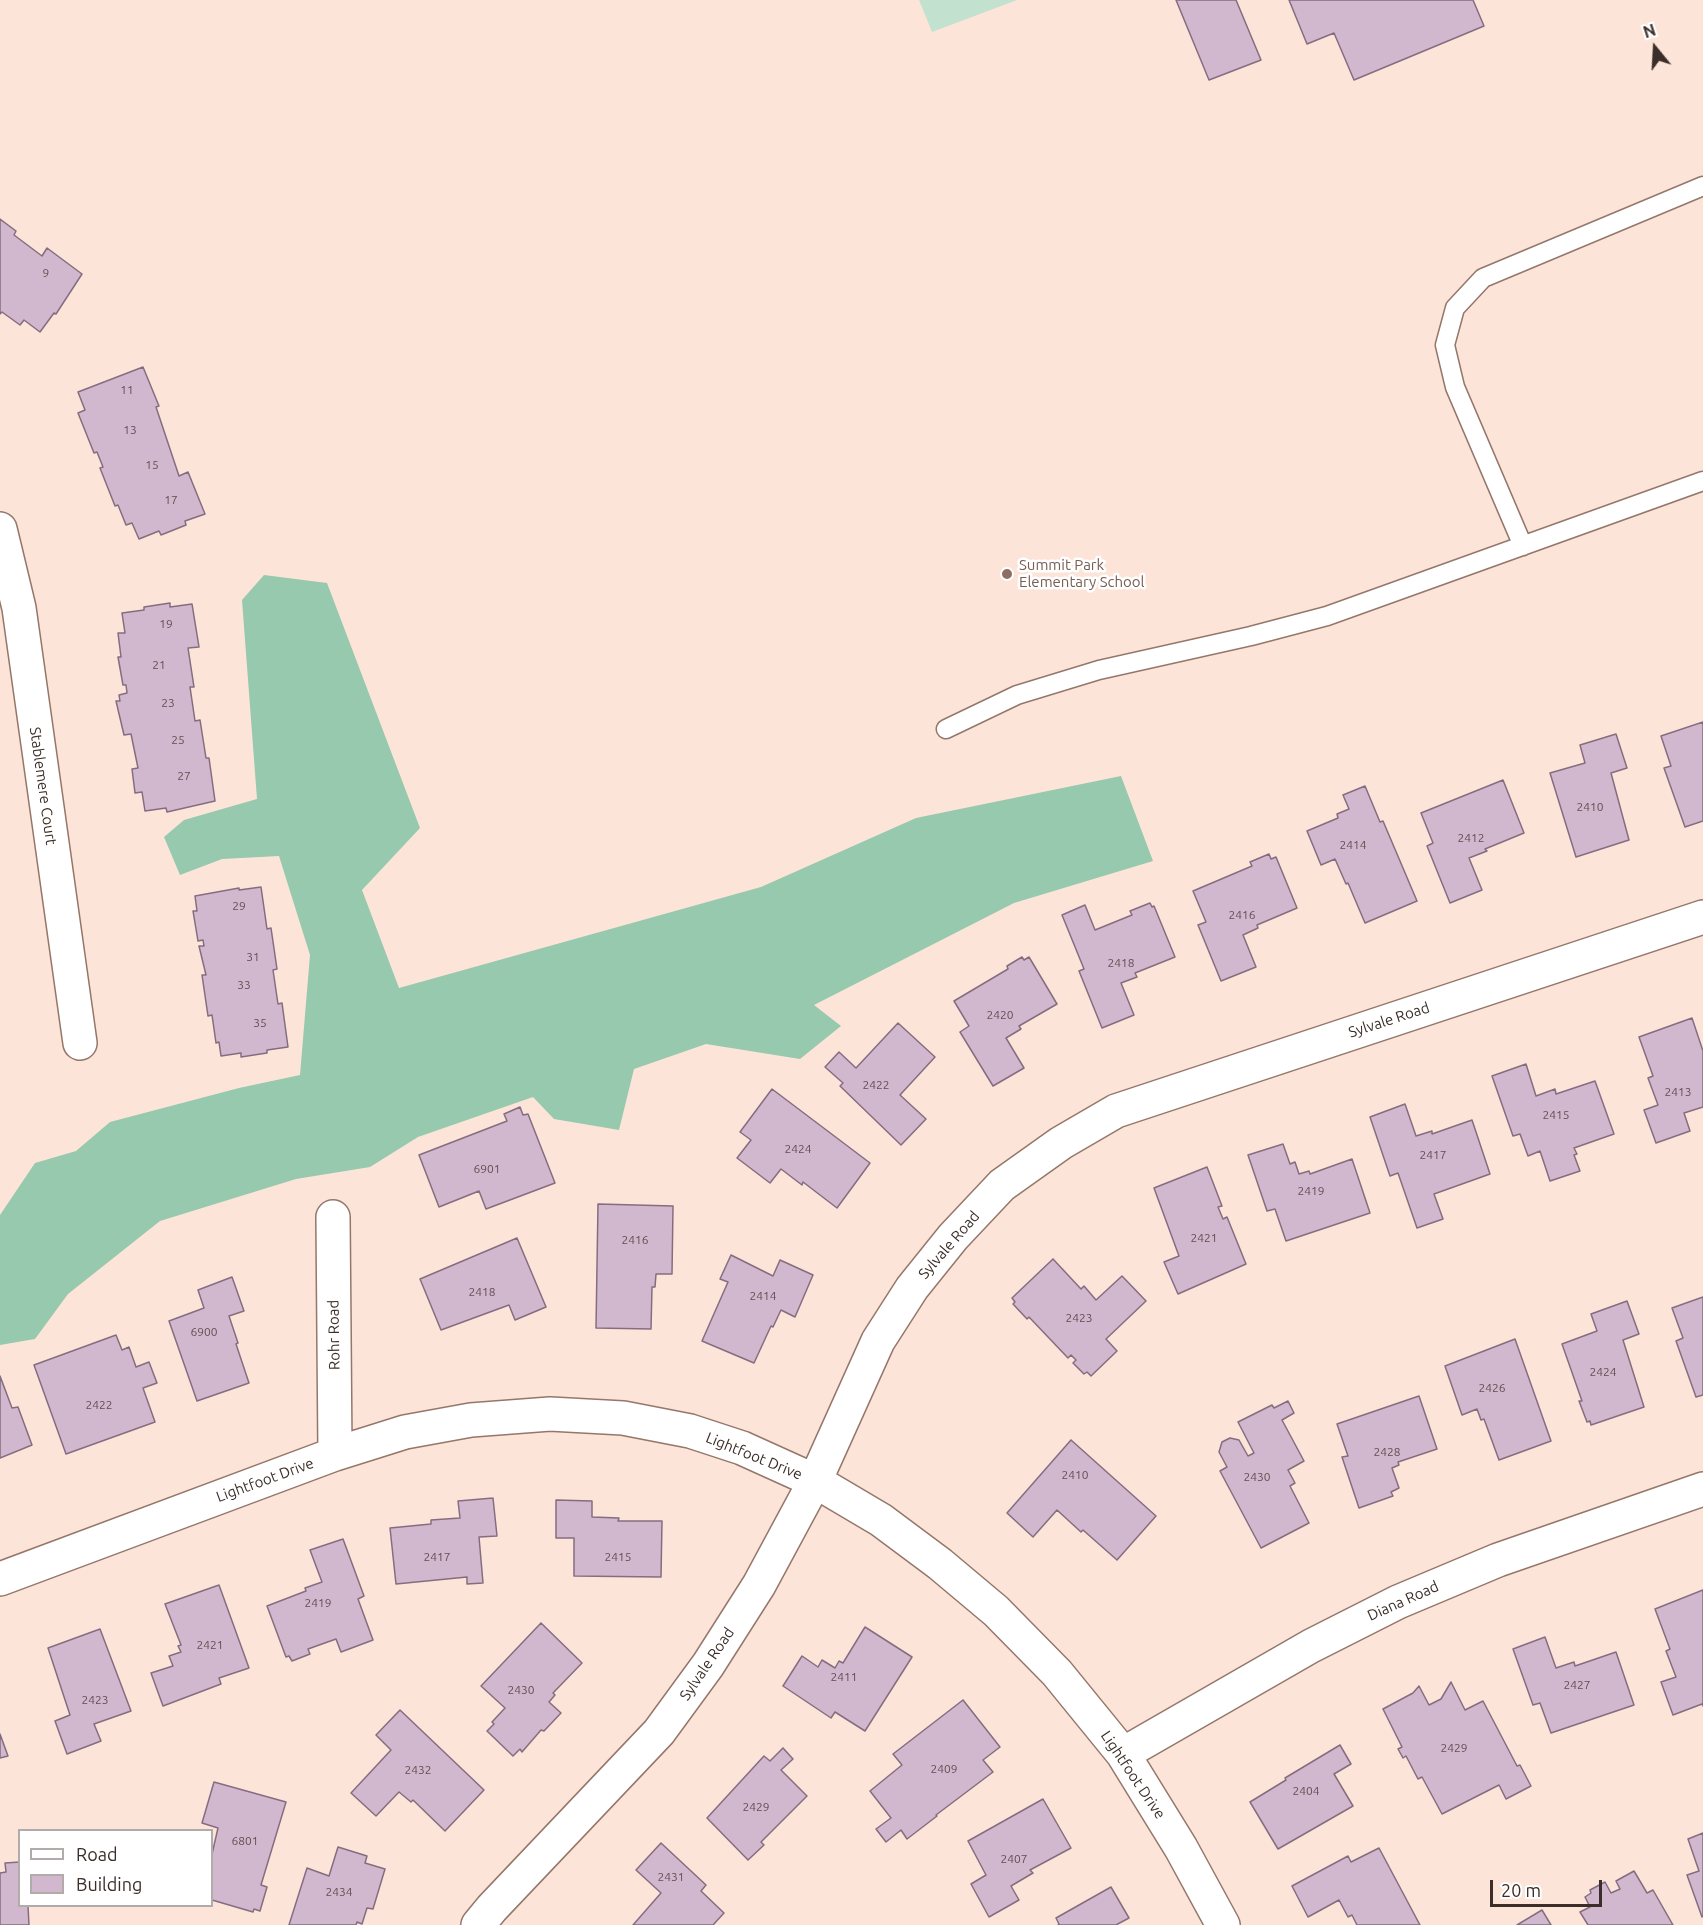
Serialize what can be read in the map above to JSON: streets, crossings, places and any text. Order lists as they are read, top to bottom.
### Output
{
  "streets": {
    "street": [
      "Stablemere Court",
      "Sylvale Road",
      "Rohr Road",
      "Lightfoot Drive",
      "Diana Road"
    ]
  },
  "crossings": [
    ["Sylvale Road", "Lightfoot Drive"],
    ["Rohr Road", "Lightfoot Drive"],
    ["Lightfoot Drive", "Diana Road"]
  ],
  "places": ["Summit Park Elementary School"],
  "house_numbers": [
    "9",
    "11",
    "13",
    "15",
    "17",
    "19",
    "21",
    "23",
    "25",
    "27",
    "2410",
    "2412",
    "2414",
    "29",
    "2416",
    "31",
    "2418",
    "33",
    "2420",
    "35",
    "2422",
    "2413",
    "2415",
    "2424",
    "2417",
    "6901",
    "2419",
    "2421",
    "2416",
    "2418",
    "2414",
    "2423",
    "6900",
    "2424",
    "2426",
    "2422",
    "2428",
    "2410",
    "2430",
    "2417",
    "2415",
    "2419",
    "2421",
    "2411",
    "2427",
    "2430",
    "2423",
    "2429",
    "2409",
    "2432",
    "2404",
    "2429",
    "6801",
    "2407",
    "2431",
    "2434"
  ],
  "legend": ["Road", "Building"],
  "scale_bar": "20 m",
  "north": "top"
}
